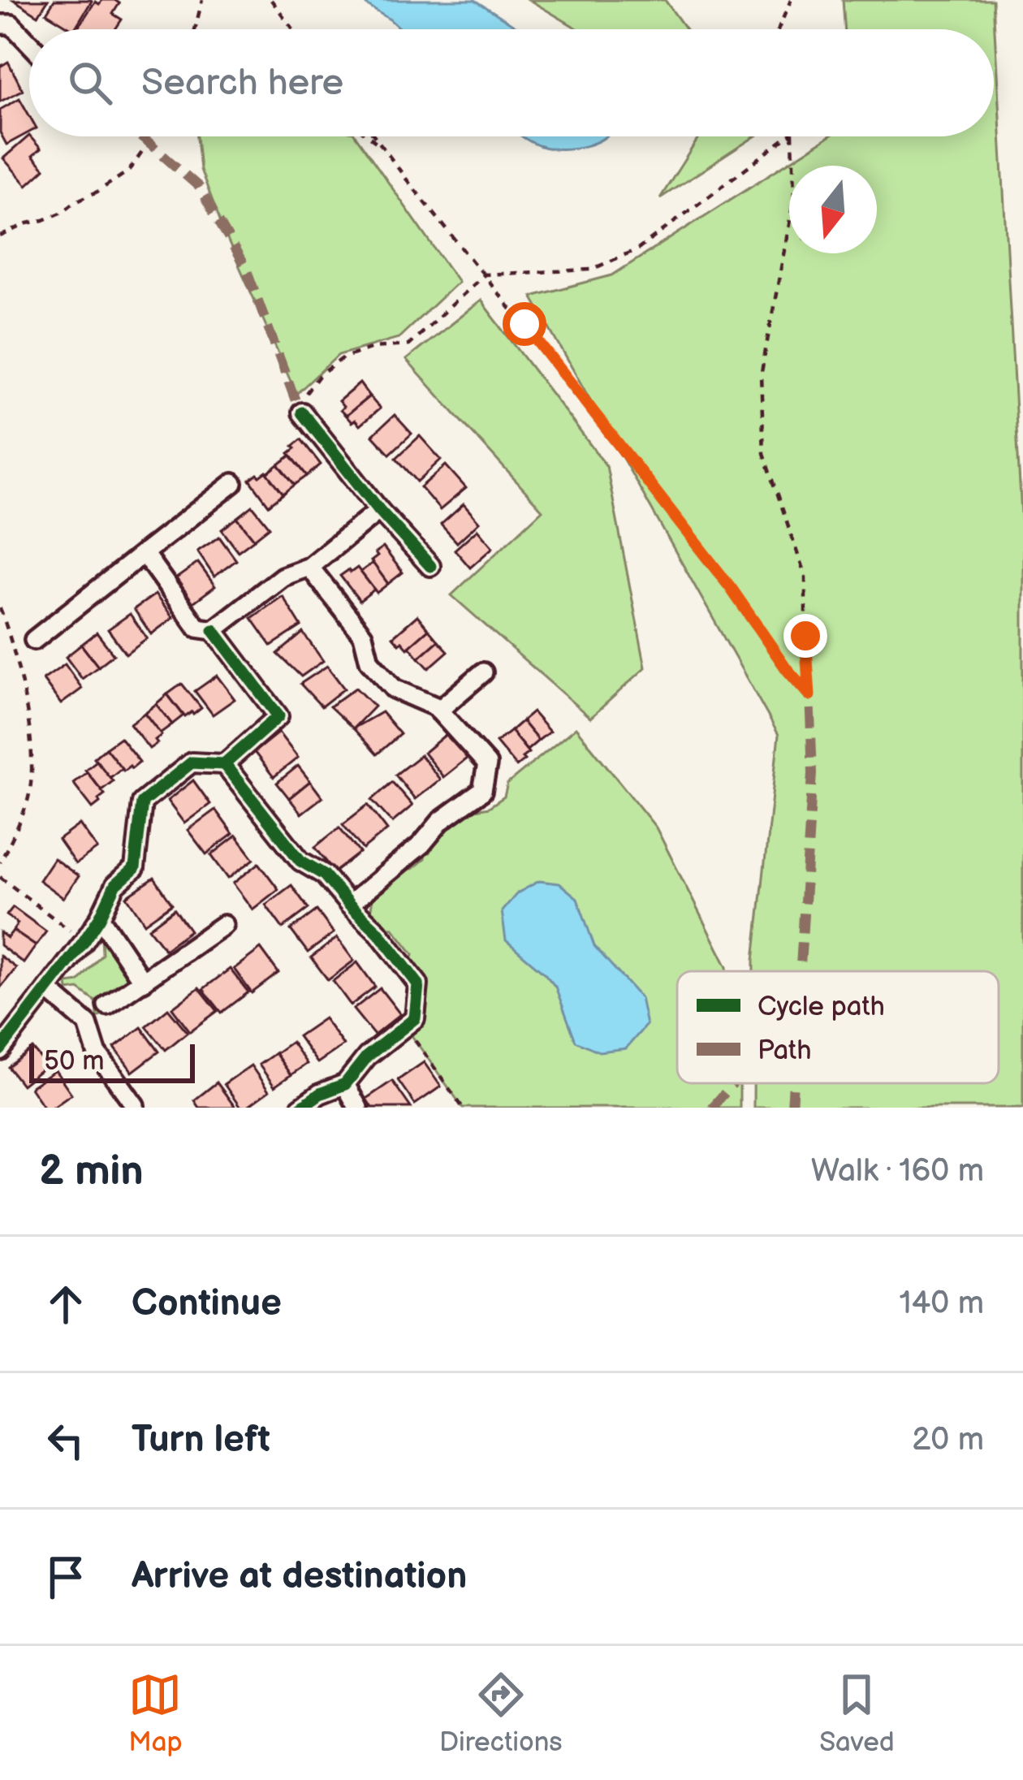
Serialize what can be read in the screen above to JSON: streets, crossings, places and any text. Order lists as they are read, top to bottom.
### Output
{
  "legend": ["Cycle path", "Path"],
  "scale_bar": "50 m",
  "north": "bottom",
  "page": {
    "search": "Search here",
    "scale": "50 m",
    "heading": ["2 min", "Walk · 160 m"],
    "list": [
      ["Continue", "140 m"],
      ["Turn left", "20 m"],
      "Arrive at destination"
    ],
    "nav": ["Map", "Directions", "Saved"]
  }
}
